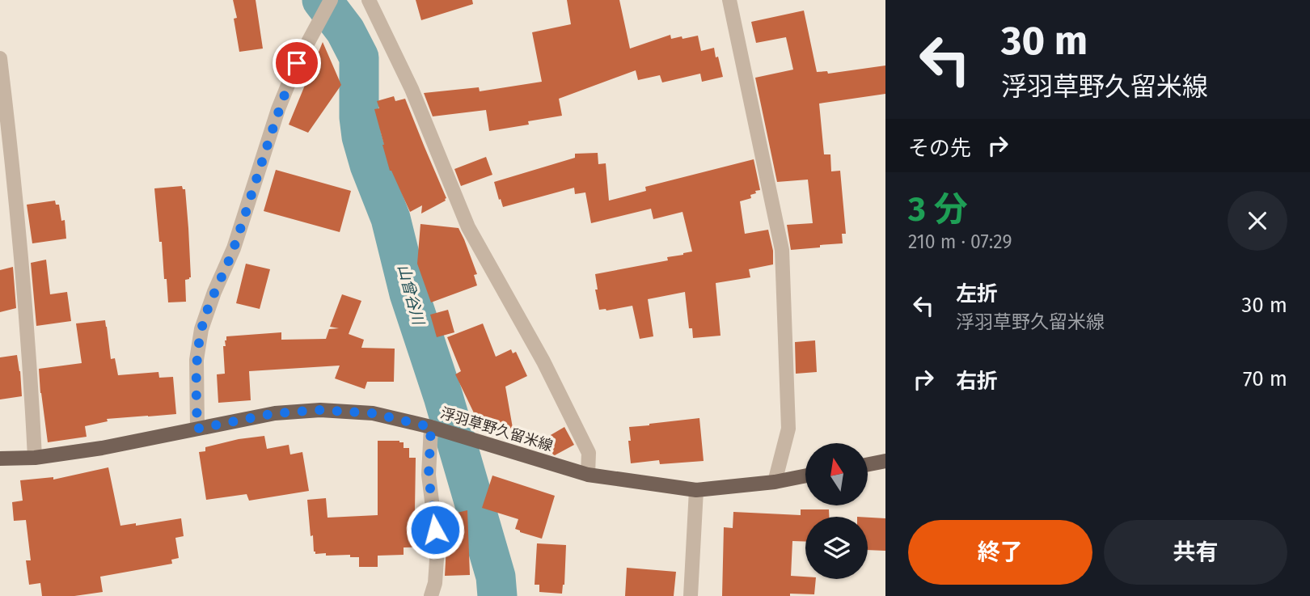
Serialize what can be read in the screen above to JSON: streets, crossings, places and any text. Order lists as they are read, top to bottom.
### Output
{
  "streets": {
    "main road": ["浮羽草野久留米線"]
  },
  "water": ["山曾谷川"],
  "north": "top",
  "page": {
    "turn": ["30 m", "浮羽草野久留米線"],
    "then": "その先",
    "heading": ["3 分", "210 m · 07:29"],
    "list": [
      {
        "name": "左折",
        "note": "浮羽草野久留米線",
        "value": "30 m"
      },
      {
        "name": "右折",
        "value": "70 m"
      }
    ],
    "buttons": ["終了", "共有"]
  }
}
